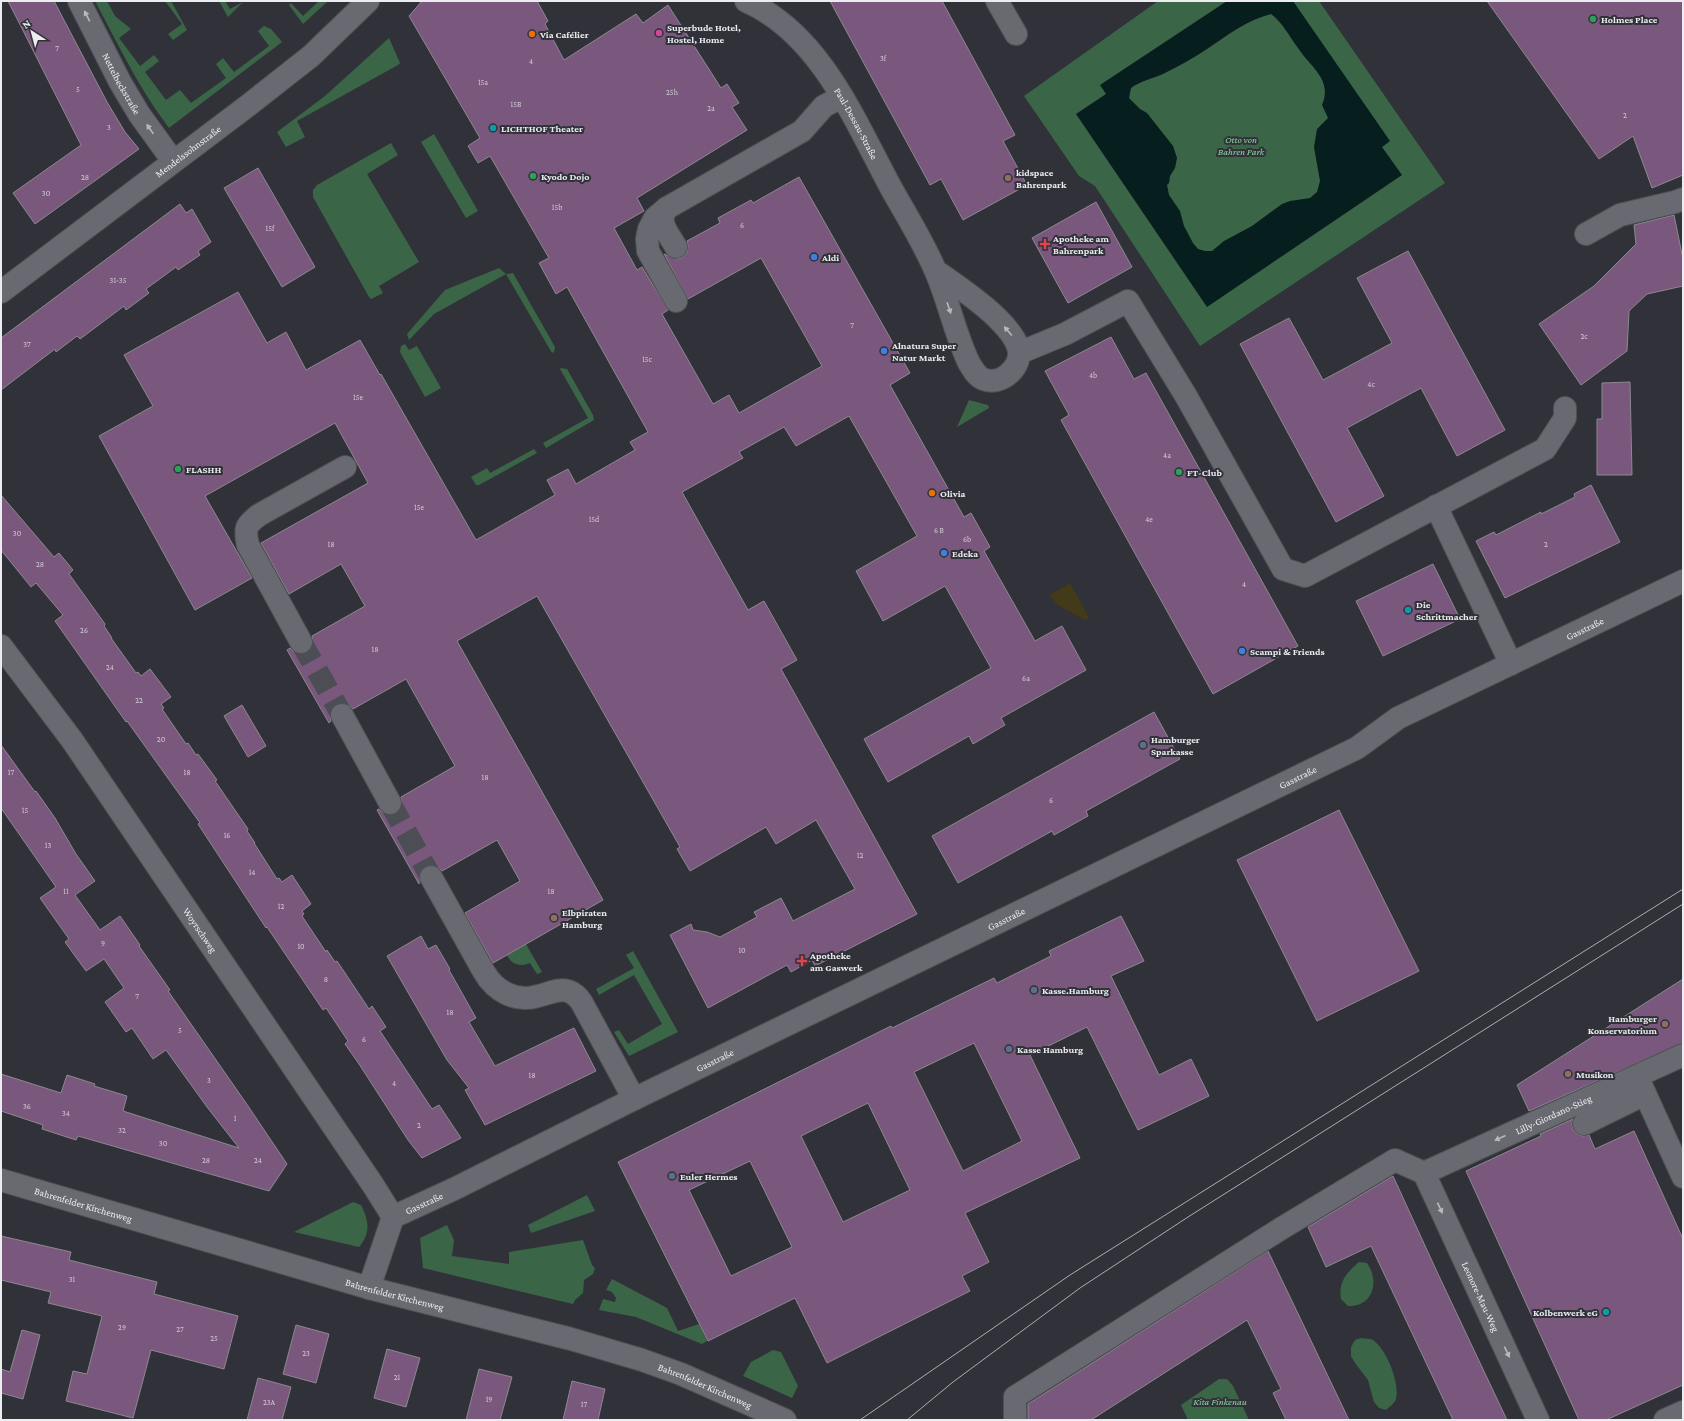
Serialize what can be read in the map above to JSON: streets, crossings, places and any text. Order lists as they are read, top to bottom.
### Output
{
  "streets": {
    "street": [
      "Nettelbeckstraße",
      "Paul-Dessau-Straße",
      "Mendelssohnstraße",
      "Gasstraße",
      "Woyrschweg",
      "Lilly-Giordano-Stieg",
      "Bahrenfelder Kirchenweg",
      "Leonore-Mau-Weg"
    ]
  },
  "crossings": [
    ["Nettelbeckstraße", "Mendelssohnstraße"],
    ["Gasstraße", "Woyrschweg"],
    ["Gasstraße", "Bahrenfelder Kirchenweg"],
    ["Lilly-Giordano-Stieg", "Leonore-Mau-Weg"]
  ],
  "one_way": ["Nettelbeckstraße", "Lilly-Giordano-Stieg", "Leonore-Mau-Weg"],
  "parks": ["Otto von Bahren Park", "Kita Finkenau"],
  "places": {
    "other": [
      "Holmes Place",
      "Superbude Hotel, Hostel, Home",
      "Via Cafélier",
      "LICHTHOF Theater",
      "Kyodo Dojo",
      "kidspace Bahrenpark",
      "Aldi",
      "Alnatura Super Natur Markt",
      "FLASHH",
      "FT-Club",
      "Olivia",
      "Edeka",
      "Die Schrittmacher",
      "Scampi & Friends",
      "Hamburger Sparkasse",
      "Elbpiraten Hamburg",
      "Kasse.Hamburg",
      "Hamburger Konservatorium",
      "Kasse Hamburg",
      "Musikon",
      "Euler Hermes",
      "Kolbenwerk eG"
    ],
    "health": ["Apotheke am Bahrenpark", "Apotheke am Gaswerk"]
  },
  "house_numbers": [
    "7",
    "3f",
    "4",
    "15a",
    "5",
    "25h",
    "15B",
    "2a",
    "2",
    "3",
    "28",
    "30",
    "15b",
    "6",
    "15f",
    "31-35",
    "7",
    "2c",
    "37",
    "15c",
    "4b",
    "4c",
    "15e",
    "4a",
    "15e",
    "15d",
    "4e",
    "6 B",
    "30",
    "6b",
    "18",
    "2",
    "28",
    "4",
    "26",
    "18",
    "24",
    "6a",
    "22",
    "20",
    "17",
    "18",
    "18",
    "6",
    "15",
    "16",
    "13",
    "12",
    "14",
    "11",
    "18",
    "12",
    "9",
    "10",
    "10",
    "8",
    "7",
    "18",
    "5",
    "6",
    "18",
    "3",
    "4",
    "36",
    "34",
    "1",
    "2",
    "32",
    "30",
    "28",
    "24",
    "31",
    "29",
    "27",
    "25",
    "23",
    "21",
    "19",
    "23A",
    "17"
  ],
  "north": "top left"
}
